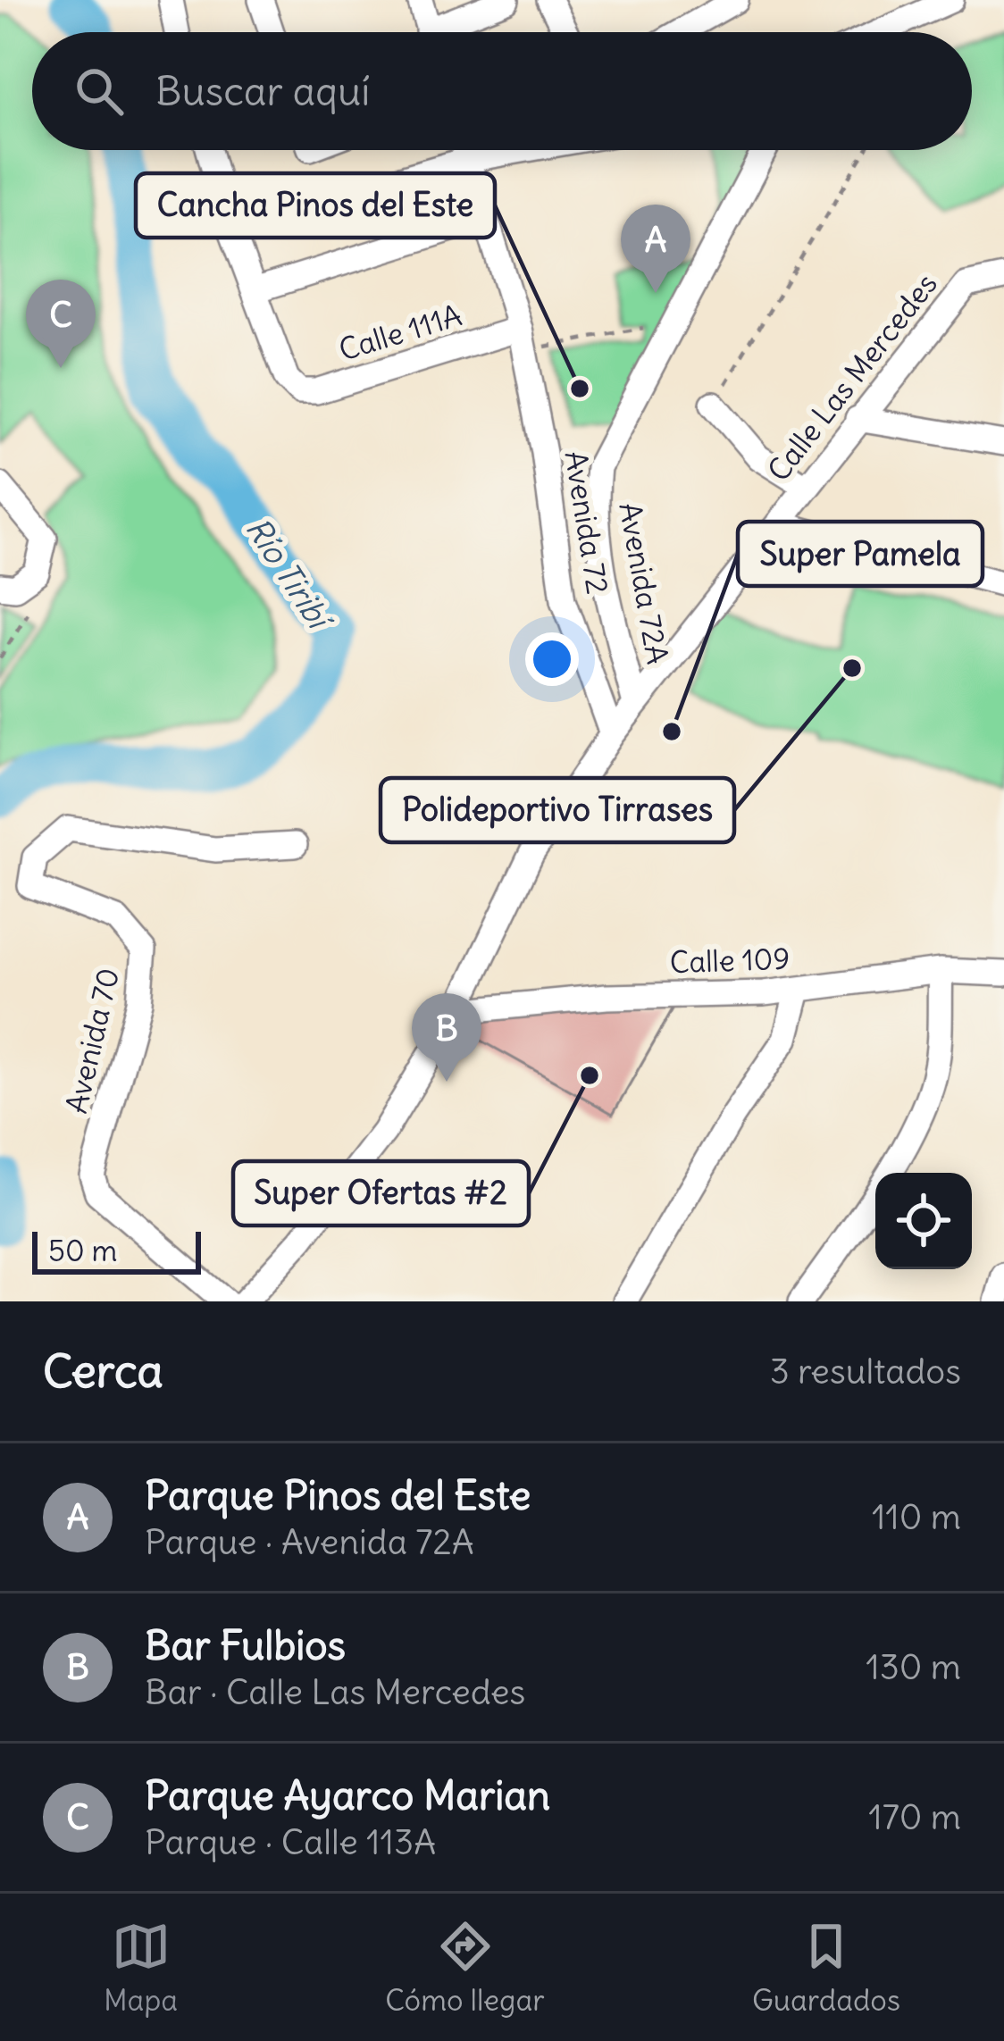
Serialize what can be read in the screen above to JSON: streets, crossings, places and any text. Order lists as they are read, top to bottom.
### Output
{
  "streets": {
    "street": [
      "Calle 111A",
      "Calle Las Mercedes",
      "Avenida 72",
      "Avenida 72A",
      "Calle 109",
      "Avenida 70"
    ]
  },
  "crossings": [
    ["Calle 111A", "Avenida 72"],
    ["Calle Las Mercedes", "Avenida 72"],
    ["Calle Las Mercedes", "Avenida 72A"],
    ["Calle Las Mercedes", "Calle 109"]
  ],
  "water": ["Río Tiribí"],
  "places": [
    "Cancha Pinos del Este",
    "Polideportivo Tirrases",
    "Super Pamela",
    "Super Ofertas #2"
  ],
  "scale_bar": "50 m",
  "page": {
    "search": "Buscar aquí",
    "pins": ["A", "C", "B"],
    "scale": "50 m",
    "heading": ["Cerca", "3 resultados"],
    "list": [
      {
        "mark": "A",
        "name": "Parque Pinos del Este",
        "note": "Parque · Avenida 72A",
        "value": "110 m"
      },
      {
        "mark": "B",
        "name": "Bar Fulbios",
        "note": "Bar · Calle Las Mercedes",
        "value": "130 m"
      },
      {
        "mark": "C",
        "name": "Parque Ayarco Marian",
        "note": "Parque · Calle 113A",
        "value": "170 m"
      }
    ],
    "nav": ["Mapa", "Cómo llegar", "Guardados"]
  }
}
